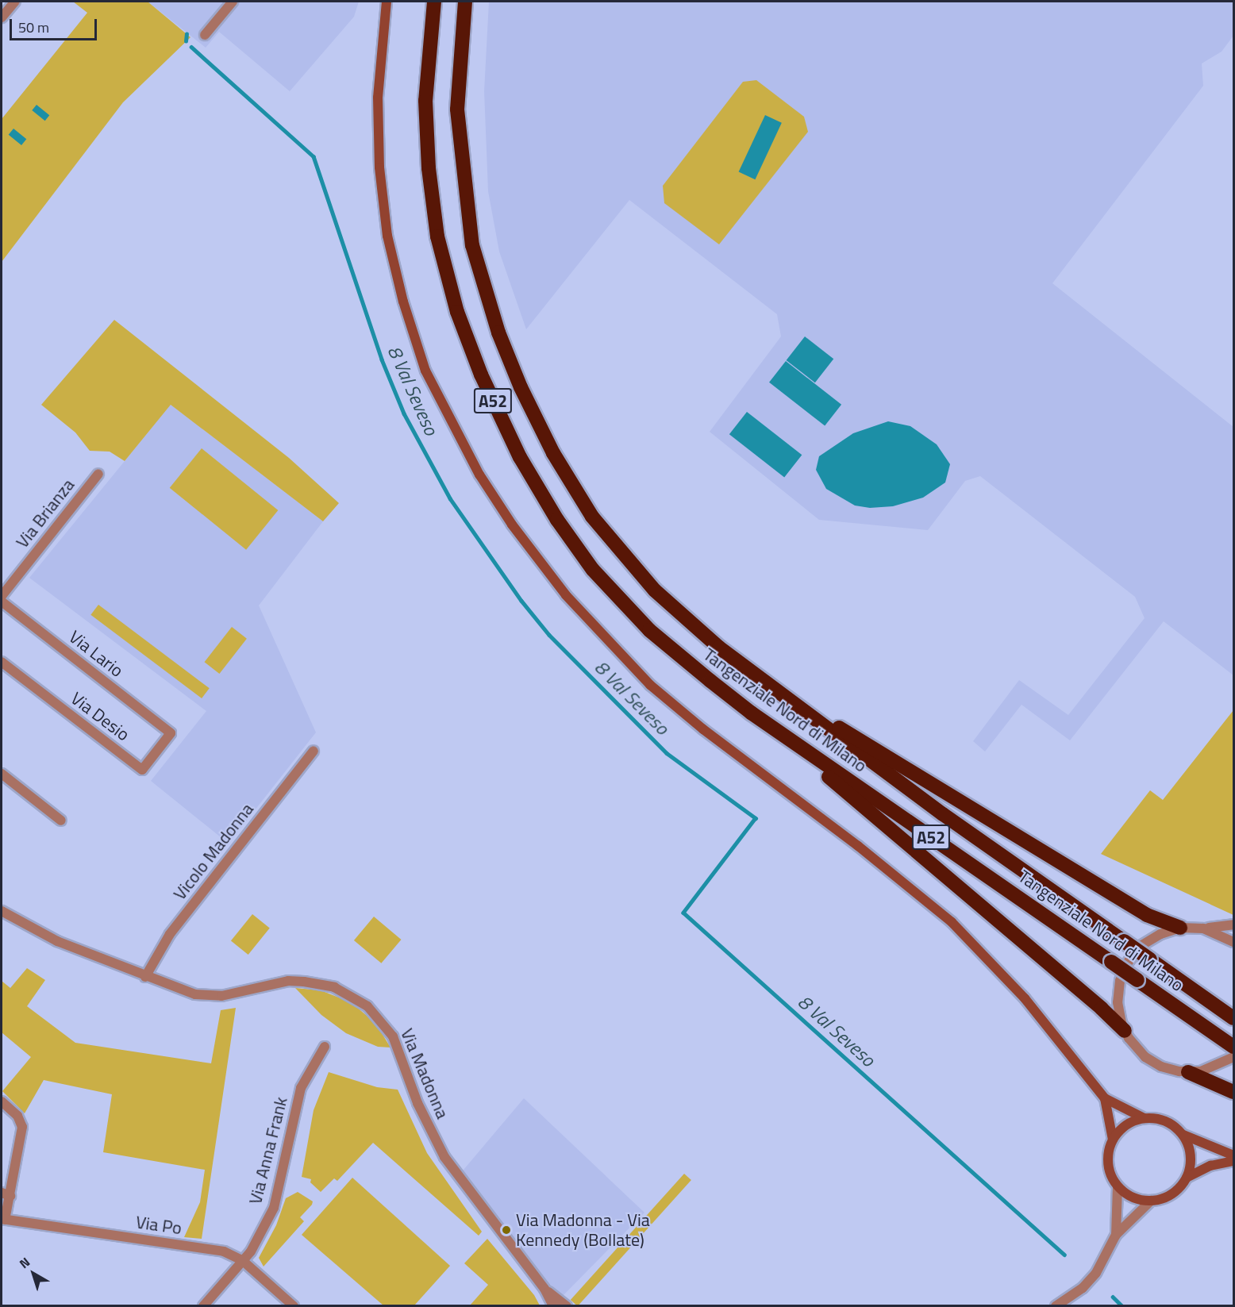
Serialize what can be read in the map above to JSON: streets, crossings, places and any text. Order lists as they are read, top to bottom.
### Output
{
  "streets": {
    "highway": ["A52", "Tangenziale Nord di Milano"],
    "street": [
      "Via Brianza",
      "Via Lario",
      "Via Desio",
      "Vicolo Madonna",
      "Via Madonna",
      "Via Anna Frank",
      "Via Po"
    ]
  },
  "crossings": [
    ["Via Lario", "Via Desio"],
    ["Vicolo Madonna", "Via Madonna"],
    ["Via Anna Frank", "Via Po"]
  ],
  "water": ["8 Val Seveso"],
  "places": ["Via Madonna - Via Kennedy (Bollate)"],
  "scale_bar": "50 m",
  "north": "top left"
}
